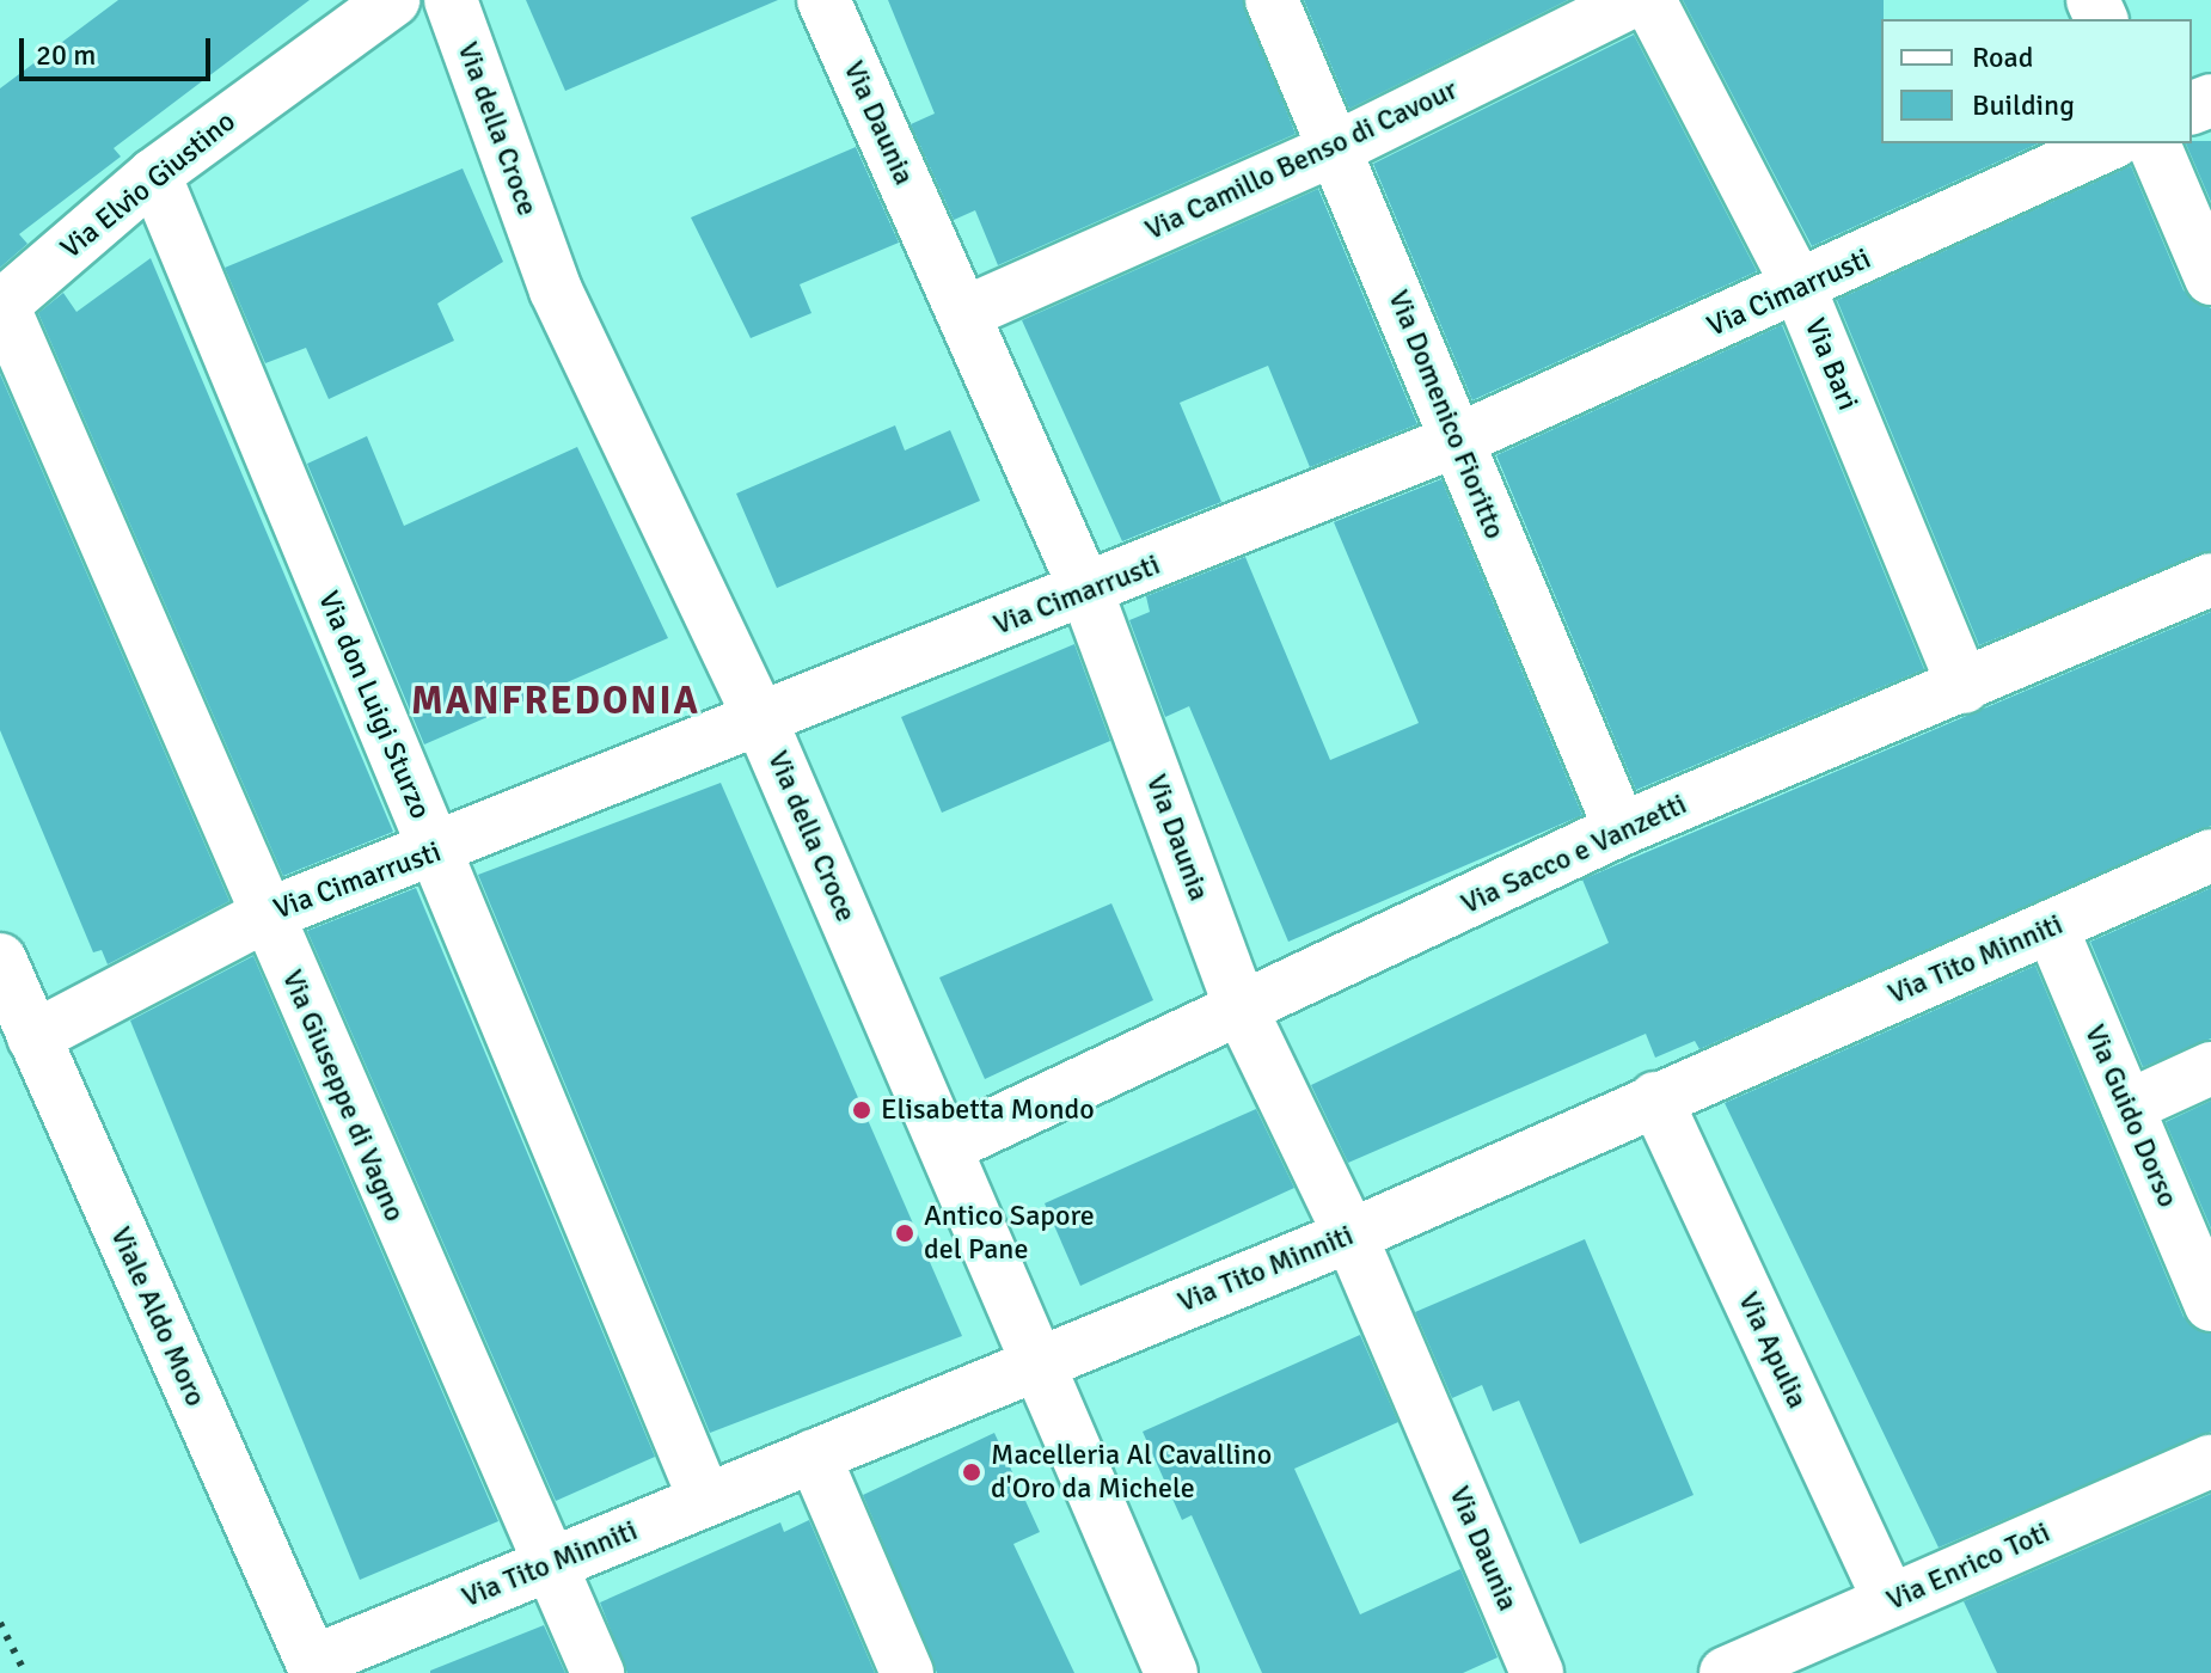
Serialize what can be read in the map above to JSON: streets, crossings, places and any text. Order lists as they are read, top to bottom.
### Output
{
  "streets": {
    "street": [
      "Via Daunia",
      "Via della Croce",
      "Via Camillo Benso di Cavour",
      "Via Elvio Giustino",
      "Via Cimarrusti",
      "Via Bari",
      "Via Domenico Fioritto",
      "Via don Luigi Sturzo",
      "Via Sacco e Vanzetti",
      "Via Tito Minniti",
      "Via Giuseppe di Vagno",
      "Via Guido Dorso",
      "Viale Aldo Moro",
      "Via Apulia",
      "Via Enrico Toti"
    ]
  },
  "crossings": [
    ["Via Daunia", "Via Camillo Benso di Cavour"],
    ["Via Daunia", "Via Cimarrusti"],
    ["Via Daunia", "Via Sacco e Vanzetti"],
    ["Via Daunia", "Via Tito Minniti"],
    ["Via della Croce", "Via Cimarrusti"],
    ["Via della Croce", "Via Sacco e Vanzetti"],
    ["Via della Croce", "Via Tito Minniti"],
    ["Via Camillo Benso di Cavour", "Via Domenico Fioritto"],
    ["Via Elvio Giustino", "Via don Luigi Sturzo"],
    ["Via Elvio Giustino", "Via Giuseppe di Vagno"],
    ["Via Cimarrusti", "Via Bari"],
    ["Via Cimarrusti", "Via Domenico Fioritto"],
    ["Via Cimarrusti", "Via don Luigi Sturzo"],
    ["Via Cimarrusti", "Via Giuseppe di Vagno"],
    ["Via Cimarrusti", "Viale Aldo Moro"],
    ["Via Bari", "Via Sacco e Vanzetti"],
    ["Via Domenico Fioritto", "Via Sacco e Vanzetti"],
    ["Via don Luigi Sturzo", "Via Tito Minniti"],
    ["Via Tito Minniti", "Via Giuseppe di Vagno"],
    ["Via Tito Minniti", "Via Guido Dorso"],
    ["Via Tito Minniti", "Viale Aldo Moro"],
    ["Via Tito Minniti", "Via Apulia"],
    ["Via Apulia", "Via Enrico Toti"]
  ],
  "districts": ["MANFREDONIA"],
  "places": ["Elisabetta Mondo", "Antico Sapore del Pane", "Macelleria Al Cavallino d'Oro da Michele"],
  "legend": ["Road", "Building"],
  "scale_bar": "20 m"
}
